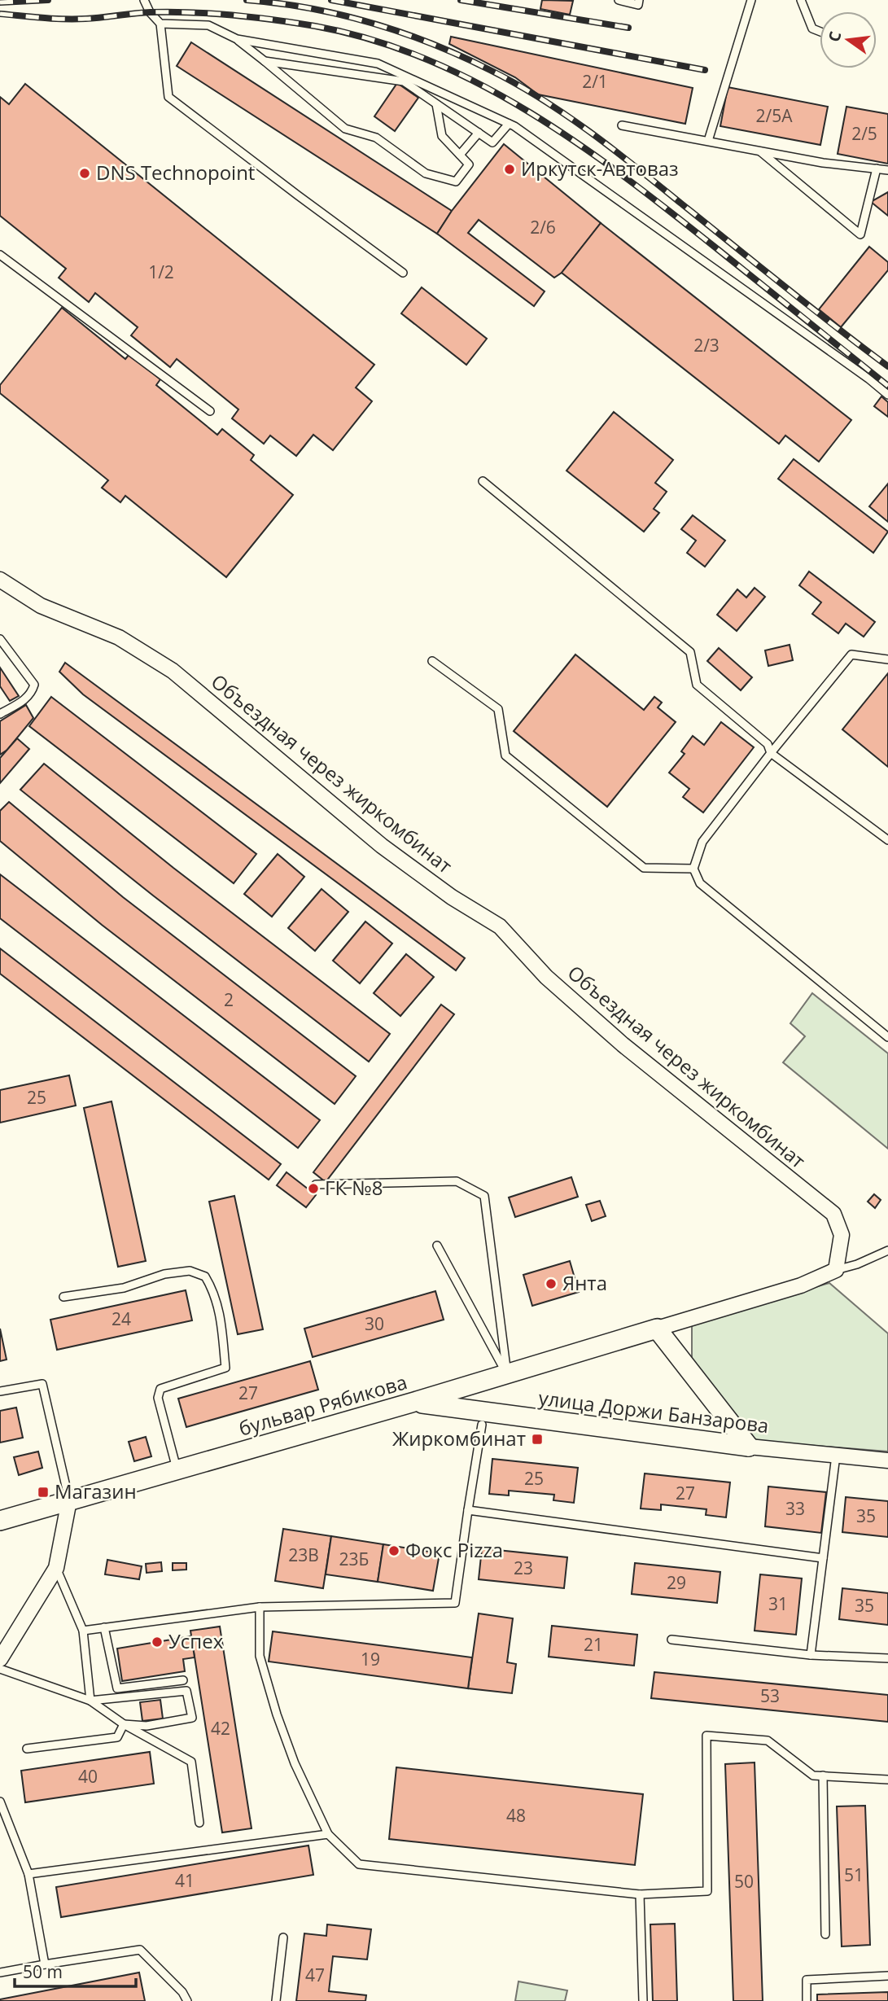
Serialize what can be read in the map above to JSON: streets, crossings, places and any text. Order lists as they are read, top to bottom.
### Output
{
  "streets": {
    "street": ["Объездная через жиркомбинат", "бульвар Рябикова", "улица Доржи Банзарова"]
  },
  "crossings": [
    ["Объездная через жиркомбинат", "бульвар Рябикова"],
    ["бульвар Рябикова", "улица Доржи Банзарова"]
  ],
  "places": {
    "other": [
      "Иркутск-Автоваз",
      "DNS Technopoint",
      "ГК №8",
      "Янта",
      "Фокс Pizza",
      "Успех"
    ],
    "transit": ["Жиркомбинат", "Магазин"]
  },
  "house_numbers": [
    "2/1",
    "2/5А",
    "2/5",
    "2/6",
    "1/2",
    "2/3",
    "2",
    "25",
    "24",
    "30",
    "27",
    "25",
    "27",
    "33",
    "35",
    "23В",
    "23Б",
    "23",
    "29",
    "31",
    "35",
    "21",
    "19",
    "53",
    "42",
    "40",
    "48",
    "51",
    "41",
    "50",
    "47"
  ],
  "scale_bar": "50 m",
  "north": "left"
}
